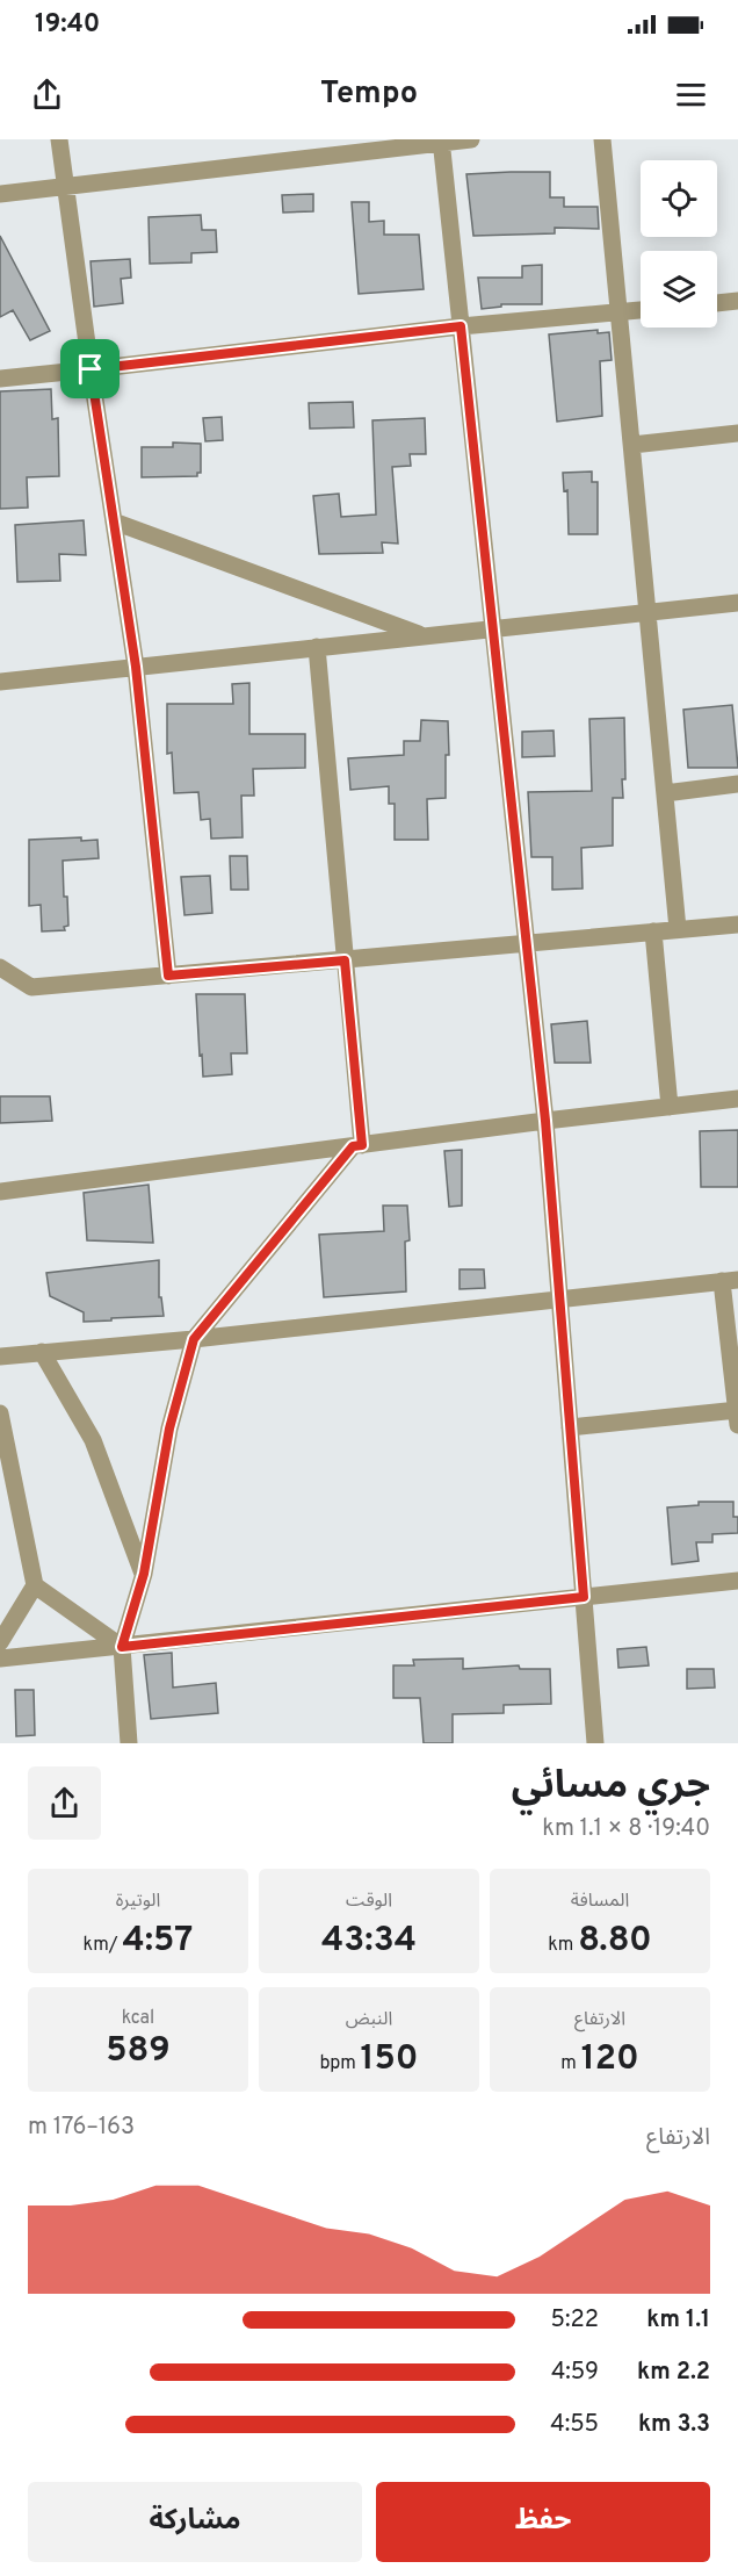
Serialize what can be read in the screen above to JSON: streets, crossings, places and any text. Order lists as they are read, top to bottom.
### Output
{
  "page": {
    "status": "19:40",
    "header": "Tempo",
    "heading": ["جري مسائي", "19:40 · 8 × 1.1 km"],
    "stats": [
      ["المسافة", "8.80 km"],
      ["الوقت", "43:34"],
      ["الوتيرة", "4:57 /km"],
      ["الارتفاع", "120 m"],
      ["النبض", "150 bpm"],
      ["kcal", "589"]
    ],
    "chart": ["الارتفاع", "163–176 m"],
    "list": [
      {
        "name": "1.1 km",
        "note": "5:22"
      },
      {
        "name": "2.2 km",
        "note": "4:59"
      },
      {
        "name": "3.3 km",
        "note": "4:55"
      }
    ],
    "buttons": ["حفظ", "مشاركة"]
  }
}
